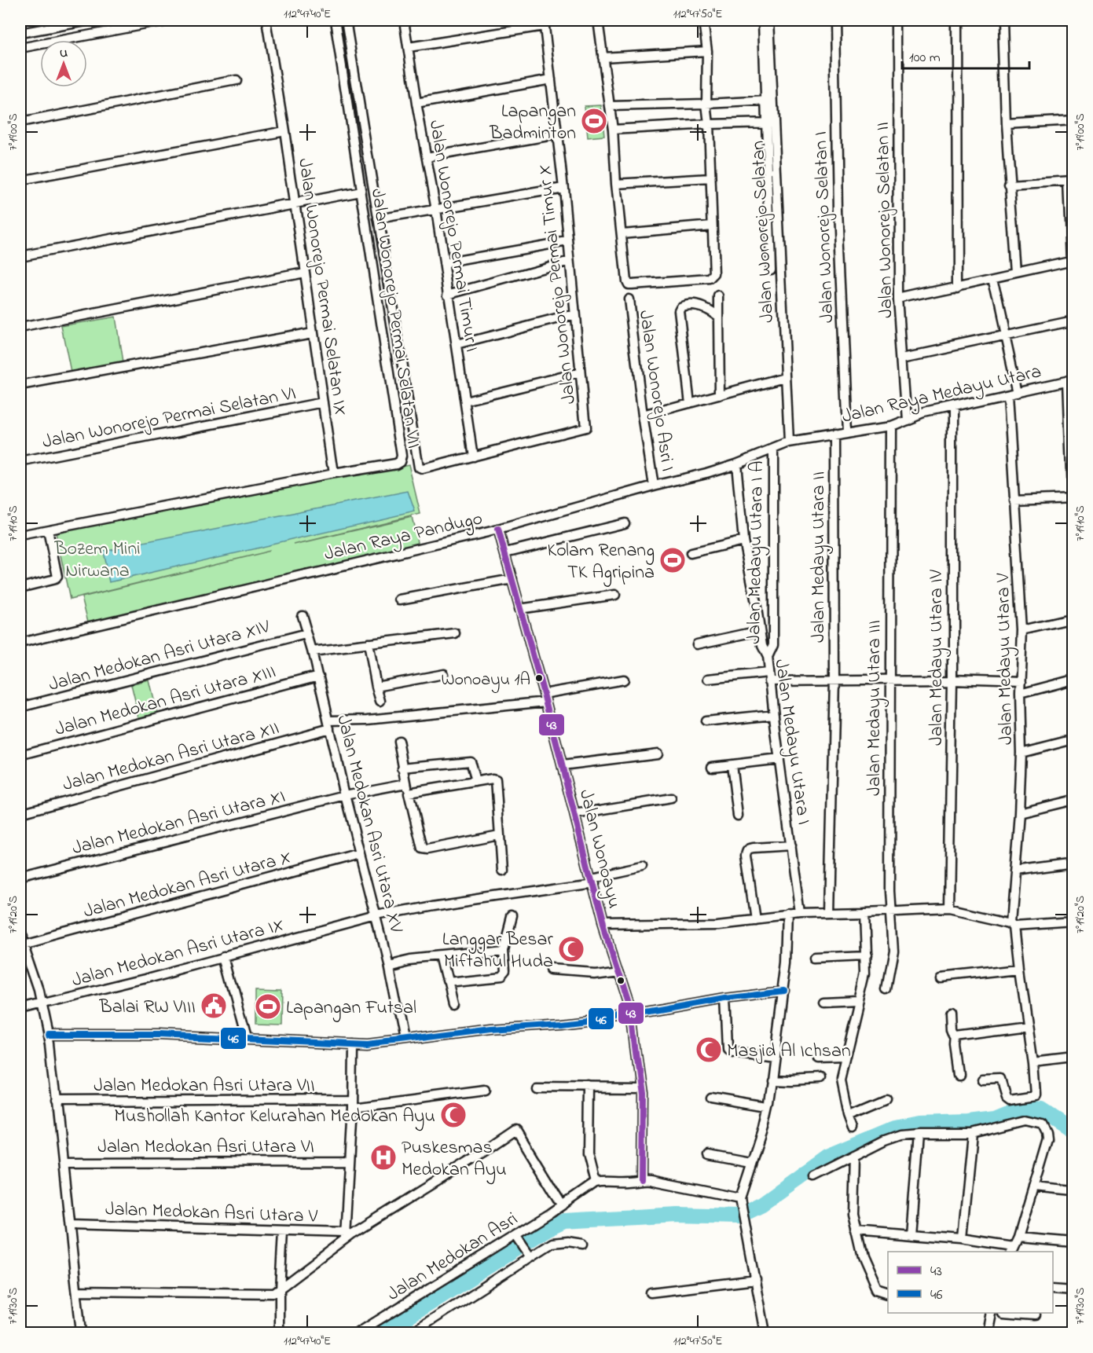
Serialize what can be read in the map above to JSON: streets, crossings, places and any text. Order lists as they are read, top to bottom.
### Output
{
  "streets": {
    "street": [
      "Jalan Wonorejo Selatan II",
      "Jalan Wonorejo Selatan I",
      "Jalan Wonorejo Selatan",
      "Jalan Wonorejo Permai Timur I",
      "Jalan Wonorejo Permai Timur X",
      "Jalan Wonorejo Permai Selatan IX",
      "Jalan Wonorejo Permai Selatan VII",
      "Jalan Wonorejo Asri I",
      "Jalan Raya Medayu Utara",
      "Jalan Wonorejo Permai Selatan VI",
      "Jalan Raya Pandugo",
      "Jalan Medayu Utara I A",
      "Jalan Medayu Utara II",
      "Jalan Medokan Asri Utara XIV",
      "Jalan Medayu Utara IV",
      "Jalan Medayu Utara V",
      "Jalan Medokan Asri Utara XIII",
      "Jalan Medayu Utara III",
      "Jalan Medayu Utara I",
      "Jalan Medokan Asri Utara XII",
      "Jalan Medokan Asri Utara XI",
      "Jalan Medokan Asri Utara XV",
      "Jalan Wonoayu",
      "Jalan Medokan Asri Utara X",
      "Jalan Medokan Asri Utara IX",
      "Jalan Medokan Asri Utara VII",
      "Jalan Medokan Asri Utara VI",
      "Jalan Medokan Asri Utara V",
      "Jalan Medokan Asri"
    ]
  },
  "crossings": [
    ["Jalan Wonorejo Selatan II", "Jalan Raya Medayu Utara"],
    ["Jalan Wonorejo Selatan I", "Jalan Raya Medayu Utara"],
    ["Jalan Wonorejo Selatan", "Jalan Raya Medayu Utara"],
    ["Jalan Wonorejo Selatan", "Jalan Raya Pandugo"],
    ["Jalan Wonorejo Permai Timur I", "Jalan Wonorejo Permai Timur X"],
    ["Jalan Wonorejo Permai Selatan IX", "Jalan Wonorejo Permai Selatan VII"],
    ["Jalan Wonorejo Permai Selatan IX", "Jalan Wonorejo Permai Selatan VI"],
    ["Jalan Wonorejo Asri I", "Jalan Raya Pandugo"],
    ["Jalan Raya Medayu Utara", "Jalan Raya Pandugo"],
    ["Jalan Raya Medayu Utara", "Jalan Medayu Utara II"],
    ["Jalan Raya Medayu Utara", "Jalan Medayu Utara IV"],
    ["Jalan Raya Medayu Utara", "Jalan Medayu Utara V"],
    ["Jalan Raya Medayu Utara", "Jalan Medayu Utara III"],
    ["Jalan Raya Pandugo", "Jalan Medayu Utara I A"],
    ["Jalan Raya Pandugo", "Jalan Medayu Utara I"],
    ["Jalan Raya Pandugo", "Jalan Wonoayu"],
    ["Jalan Medayu Utara I A", "Jalan Medayu Utara I"],
    ["Jalan Medokan Asri Utara XIV", "Jalan Medokan Asri Utara XV"],
    ["Jalan Medokan Asri Utara XIII", "Jalan Medokan Asri Utara XV"],
    ["Jalan Medokan Asri Utara XII", "Jalan Medokan Asri Utara XV"],
    ["Jalan Medokan Asri Utara XII", "Jalan Wonoayu"],
    ["Jalan Medokan Asri Utara XI", "Jalan Medokan Asri Utara XV"],
    ["Jalan Medokan Asri Utara XV", "Jalan Medokan Asri Utara X"],
    ["Jalan Medokan Asri Utara XV", "Jalan Medokan Asri Utara IX"],
    ["Jalan Wonoayu", "Jalan Medokan Asri Utara IX"]
  ],
  "parks": ["Bozem Mini Nirwana"],
  "places": {
    "sports": ["Lapangan Badminton", "Kolam Renang TK Agripina", "Lapangan Futsal"],
    "other": ["Wonoayu 1A"],
    "mosque": ["Langgar Besar Miftahul Huda", "Masjid Al Ichsan", "Mushollah Kantor Kelurahan Medokan Ayu"],
    "public building": ["Balai RW VIII"],
    "hospital": ["Puskesmas Medokan Ayu"]
  },
  "lines": ["transit line 43", "transit line 46"],
  "legend": ["43", "46"],
  "scale_bar": "100 m",
  "north": "top",
  "coordinates": [
    "112°47'40\"E",
    "112°47'50\"E",
    "7°19'00\"S",
    "7°19'10\"S",
    "7°19'20\"S",
    "7°19'30\"S"
  ]
}
